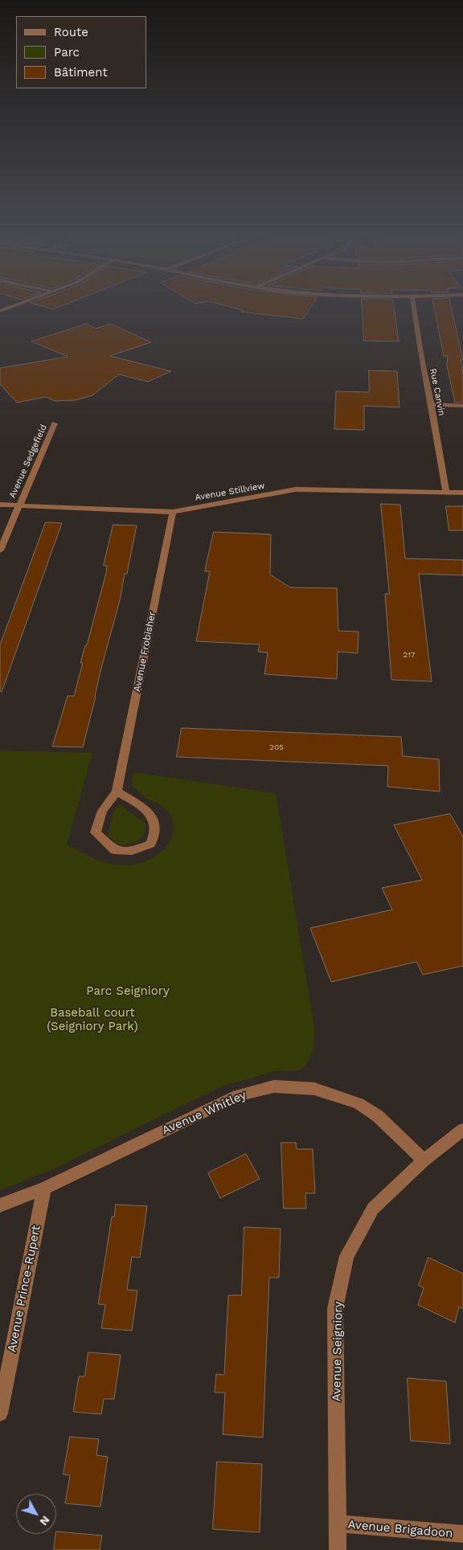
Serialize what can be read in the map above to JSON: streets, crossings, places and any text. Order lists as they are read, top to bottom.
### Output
{
  "streets": {
    "street": [
      "Rue Canvin",
      "Avenue Sedgefield",
      "Avenue Stillview",
      "Avenue Frobisher",
      "Avenue Whitley",
      "Avenue Prince-Rupert",
      "Avenue Seigniory",
      "Avenue Brigadoon"
    ]
  },
  "crossings": [
    ["Rue Canvin", "Avenue Stillview"],
    ["Avenue Sedgefield", "Avenue Stillview"],
    ["Avenue Stillview", "Avenue Frobisher"],
    ["Avenue Whitley", "Avenue Prince-Rupert"],
    ["Avenue Whitley", "Avenue Seigniory"],
    ["Avenue Seigniory", "Avenue Brigadoon"]
  ],
  "parks": ["Parc Seigniory", "Baseball court (Seigniory Park)"],
  "house_numbers": ["217", "205"],
  "legend": ["Route", "Parc", "Bâtiment"],
  "north": "bottom right"
}
